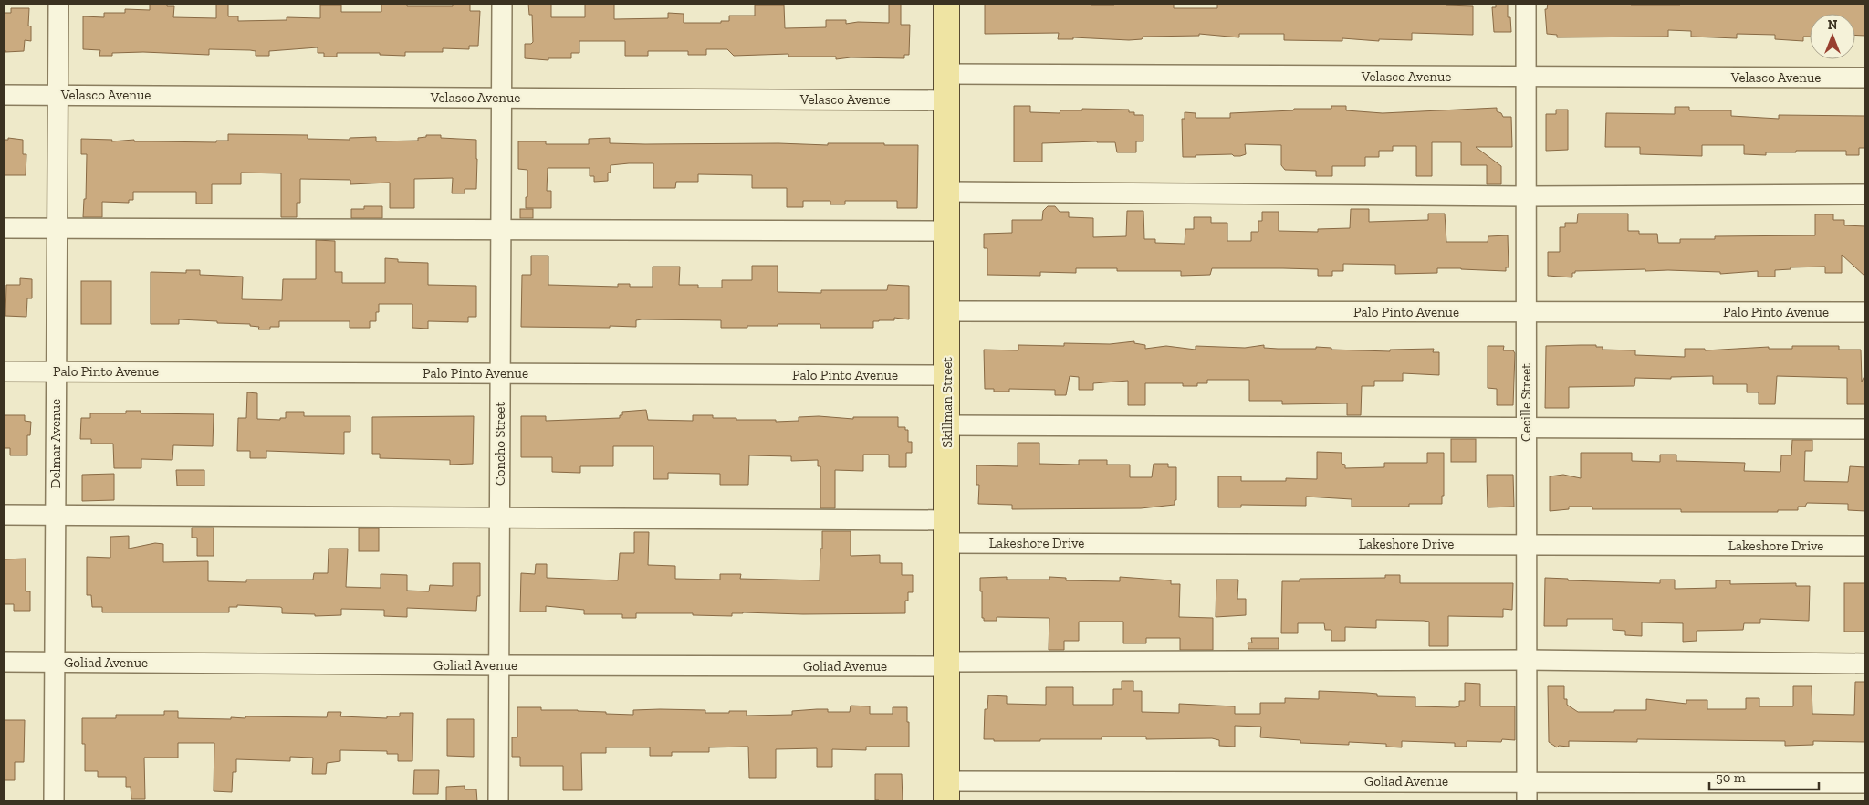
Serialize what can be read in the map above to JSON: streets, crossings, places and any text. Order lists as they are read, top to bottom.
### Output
{
  "streets": {
    "main road": ["Skillman Street"],
    "street": [
      "Velasco Avenue",
      "Palo Pinto Avenue",
      "Cecille Street",
      "Delmar Avenue",
      "Concho Street",
      "Lakeshore Drive",
      "Goliad Avenue"
    ]
  },
  "crossings": [
    ["Velasco Avenue", "Skillman Street"],
    ["Velasco Avenue", "Cecille Street"],
    ["Velasco Avenue", "Delmar Avenue"],
    ["Velasco Avenue", "Concho Street"],
    ["Palo Pinto Avenue", "Skillman Street"],
    ["Palo Pinto Avenue", "Cecille Street"],
    ["Palo Pinto Avenue", "Delmar Avenue"],
    ["Palo Pinto Avenue", "Concho Street"],
    ["Skillman Street", "Lakeshore Drive"],
    ["Skillman Street", "Goliad Avenue"],
    ["Cecille Street", "Lakeshore Drive"],
    ["Cecille Street", "Goliad Avenue"],
    ["Delmar Avenue", "Lakeshore Drive"],
    ["Delmar Avenue", "Goliad Avenue"],
    ["Concho Street", "Lakeshore Drive"],
    ["Concho Street", "Goliad Avenue"]
  ],
  "scale_bar": "50 m",
  "north": "top"
}
